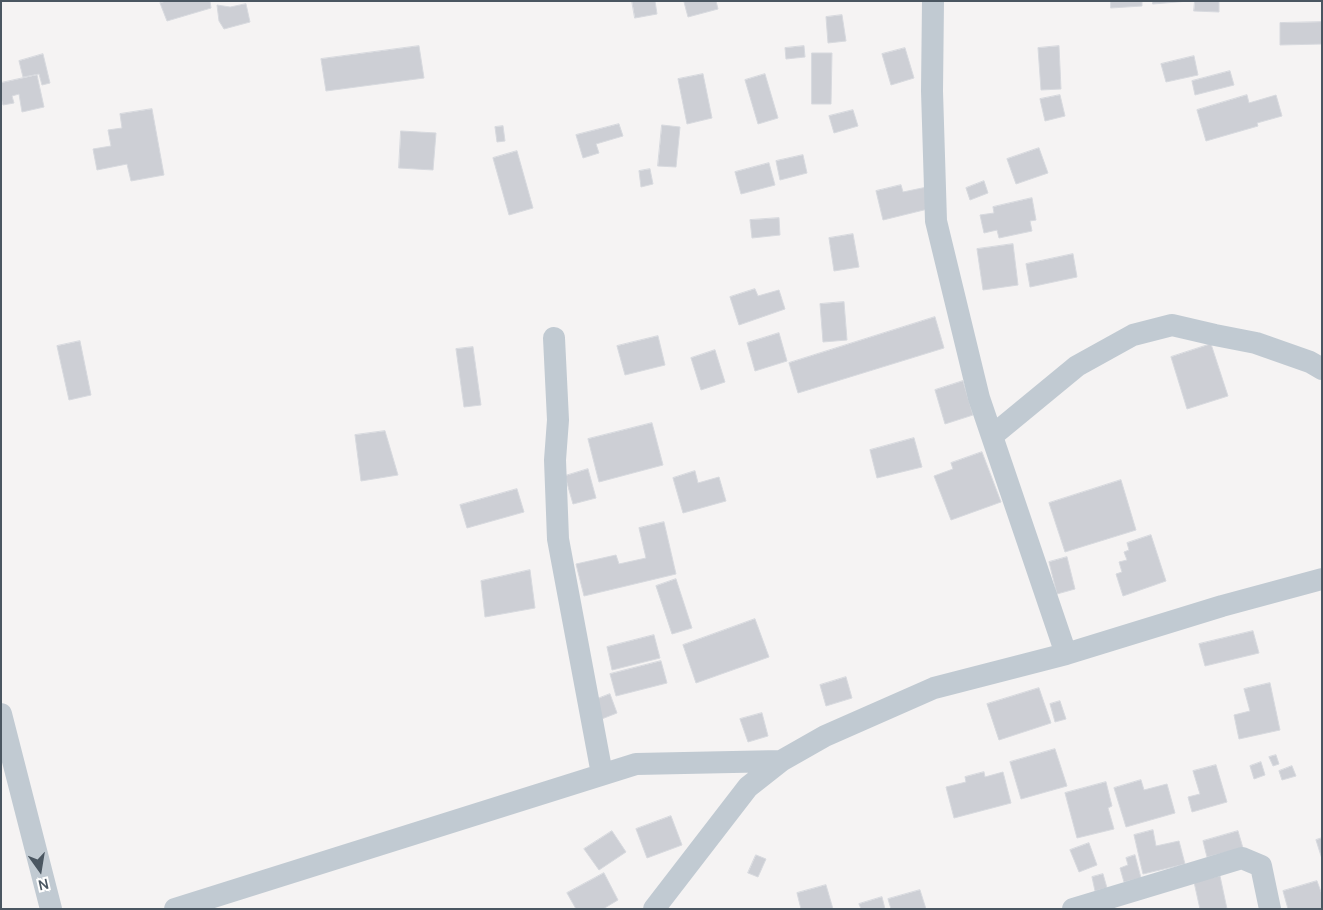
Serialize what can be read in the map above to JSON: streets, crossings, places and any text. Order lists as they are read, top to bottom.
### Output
{
  "north": "bottom"
}
